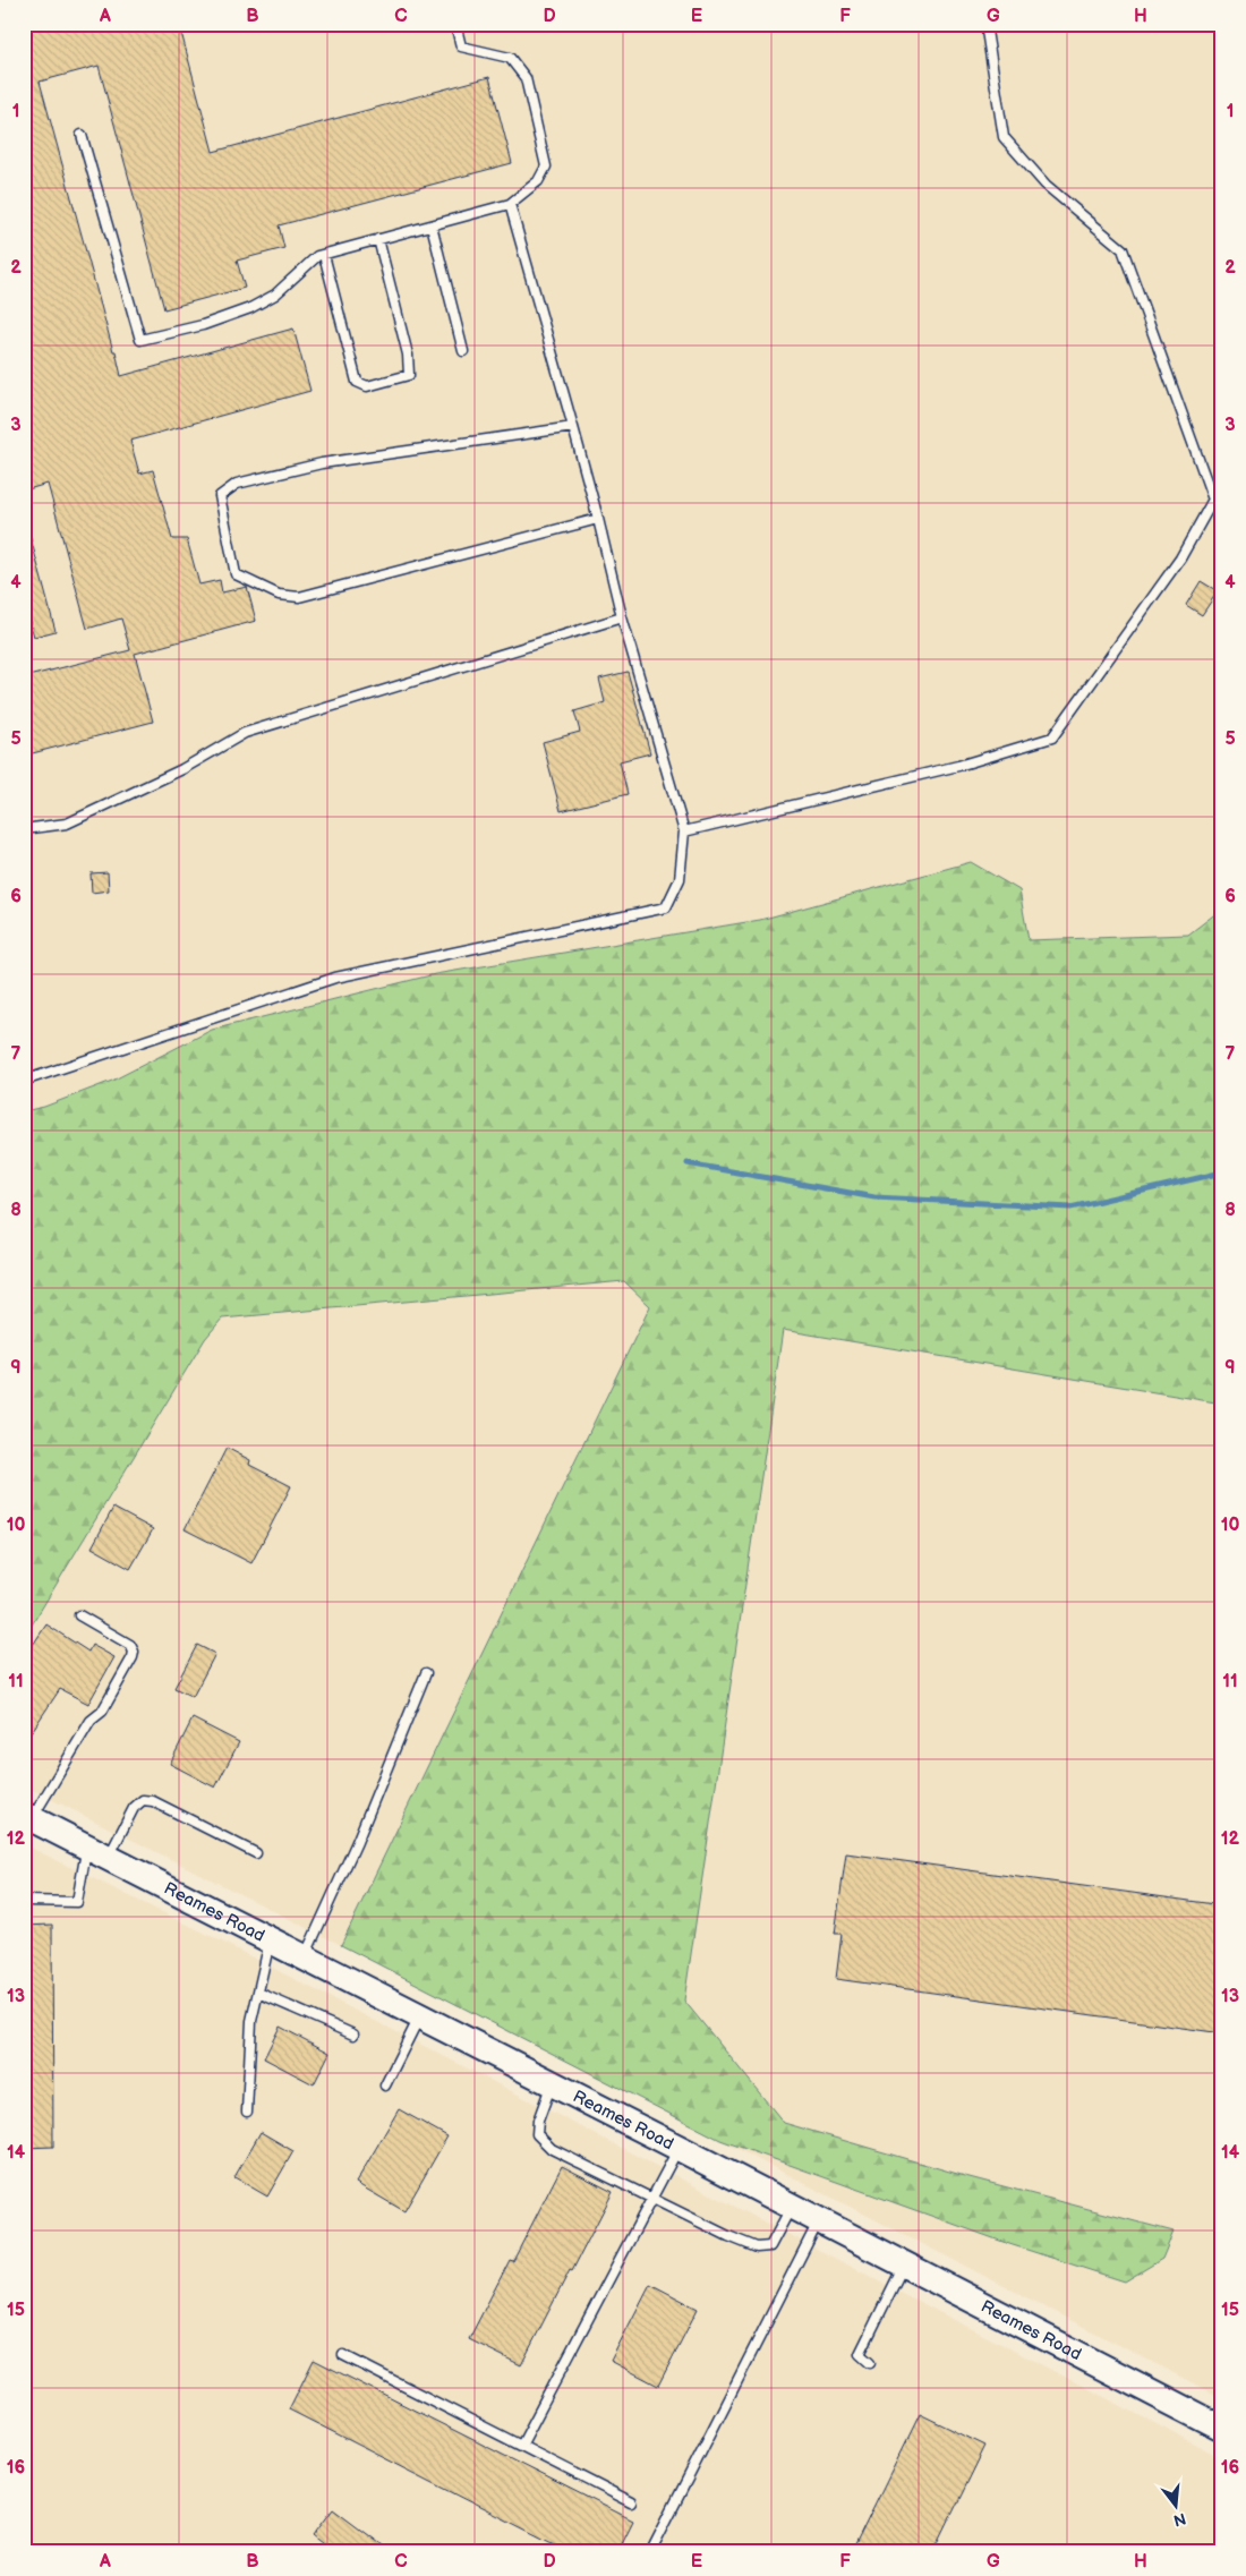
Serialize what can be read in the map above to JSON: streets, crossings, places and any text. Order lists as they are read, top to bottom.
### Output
{
  "streets": {
    "main road": ["Reames Road"]
  },
  "north": "bottom",
  "grid": {
    "columns": [
      "A",
      "B",
      "C",
      "D",
      "E",
      "F",
      "G",
      "H"
    ],
    "rows": [
      "1",
      "2",
      "3",
      "4",
      "5",
      "6",
      "7",
      "8",
      "9",
      "10",
      "11",
      "12",
      "13",
      "14",
      "15",
      "16"
    ]
  }
}
